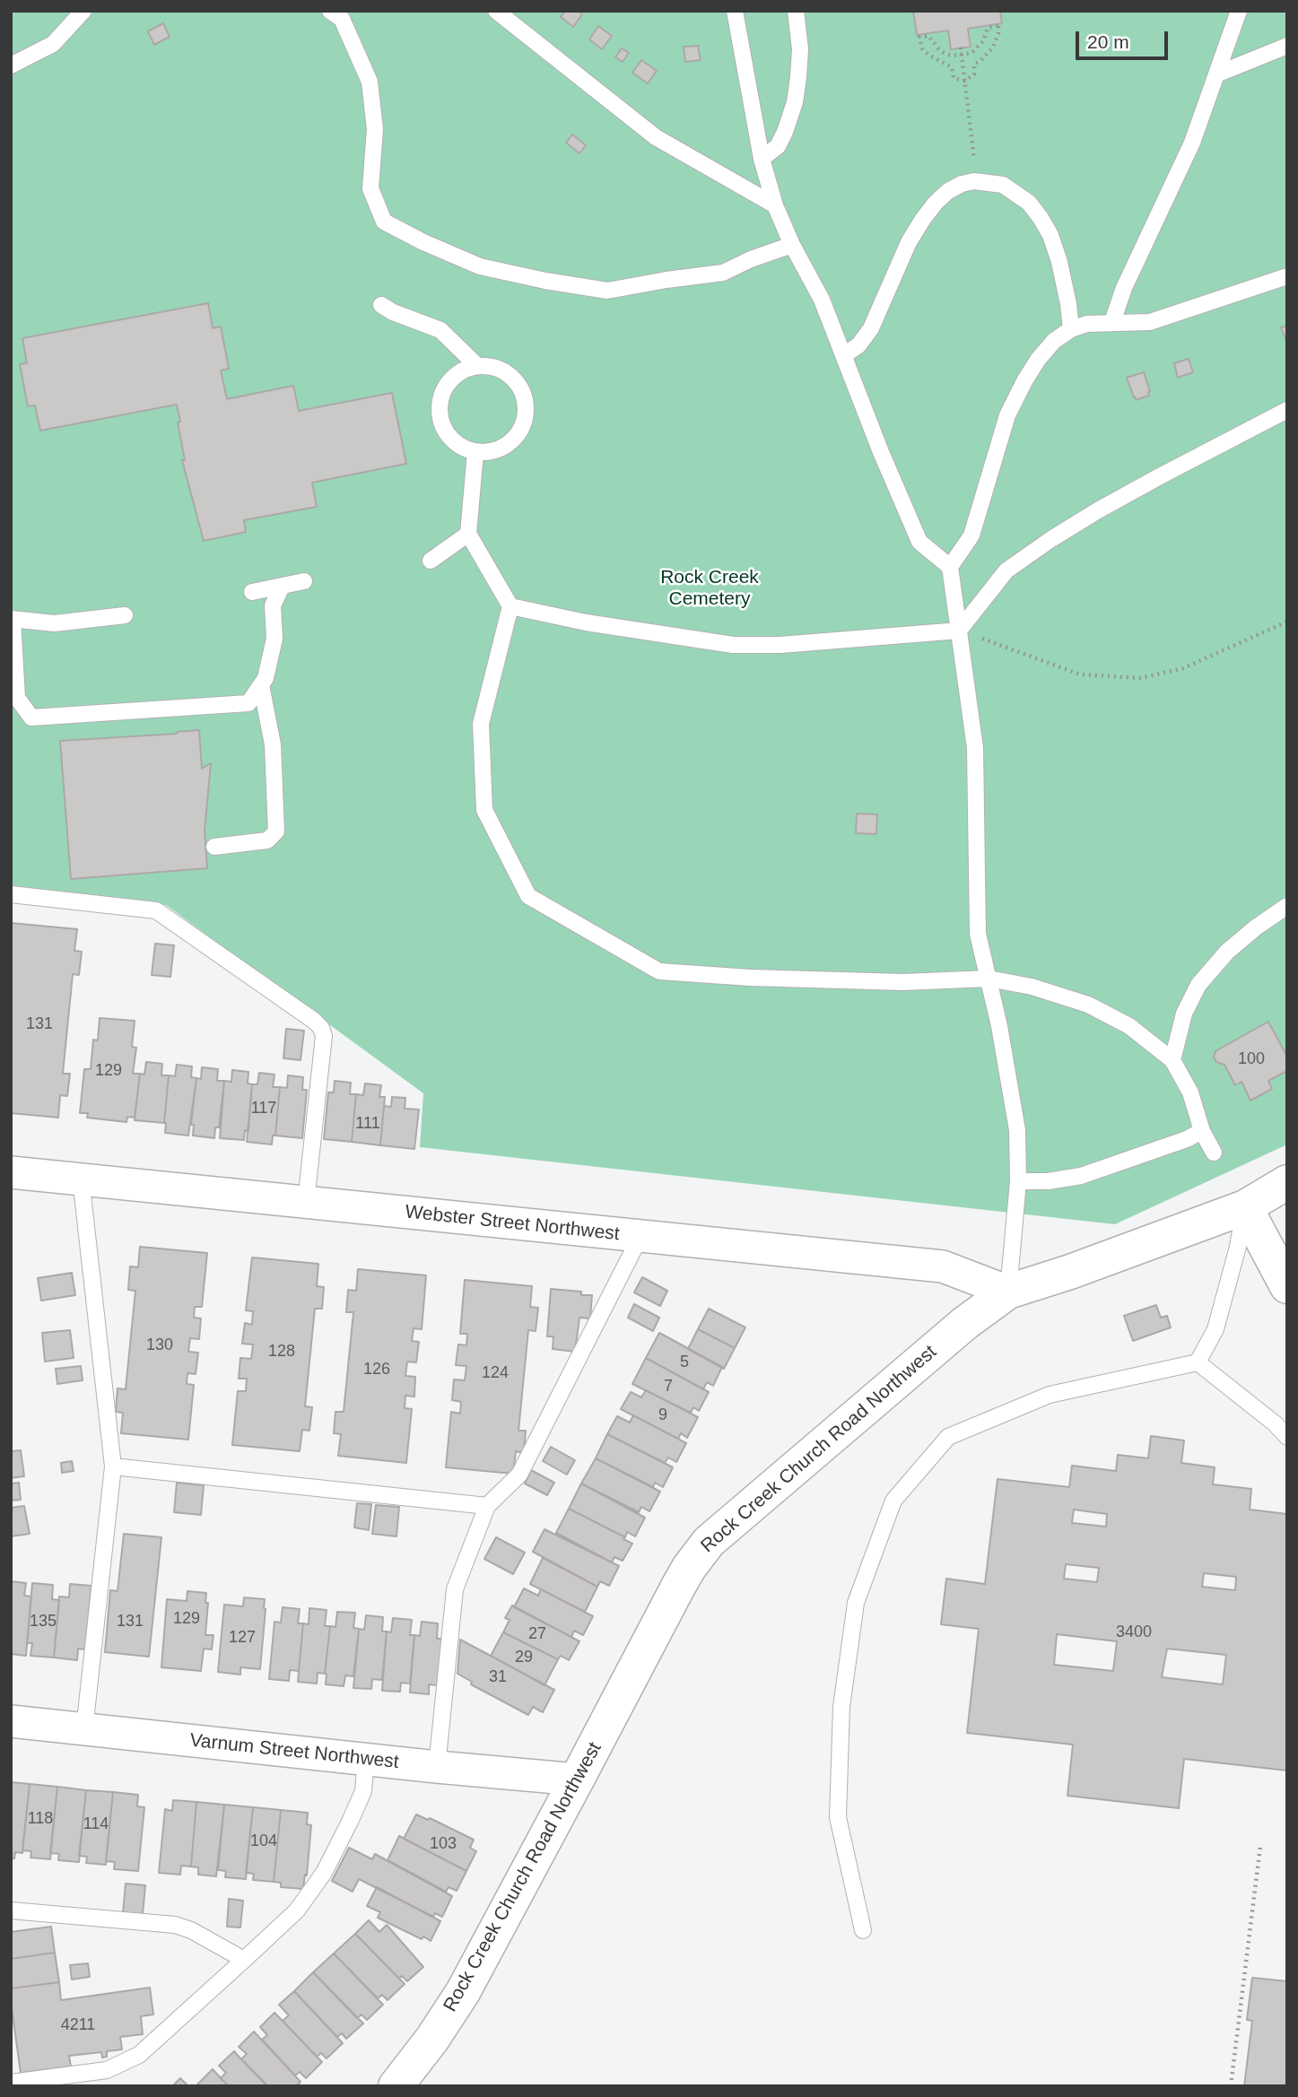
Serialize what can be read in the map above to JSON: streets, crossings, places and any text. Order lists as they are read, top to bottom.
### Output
{
  "streets": {
    "street": ["Webster Street Northwest", "Rock Creek Church Road Northwest", "Varnum Street Northwest"]
  },
  "crossings": [
    ["Webster Street Northwest", "Rock Creek Church Road Northwest"],
    ["Rock Creek Church Road Northwest", "Varnum Street Northwest"]
  ],
  "parks": ["Rock Creek Cemetery"],
  "house_numbers": [
    "131",
    "100",
    "129",
    "117",
    "111",
    "130",
    "128",
    "5",
    "126",
    "124",
    "7",
    "9",
    "129",
    "135",
    "131",
    "3400",
    "27",
    "127",
    "29",
    "31",
    "118",
    "114",
    "104",
    "103",
    "4211"
  ],
  "scale_bar": "20 m"
}
